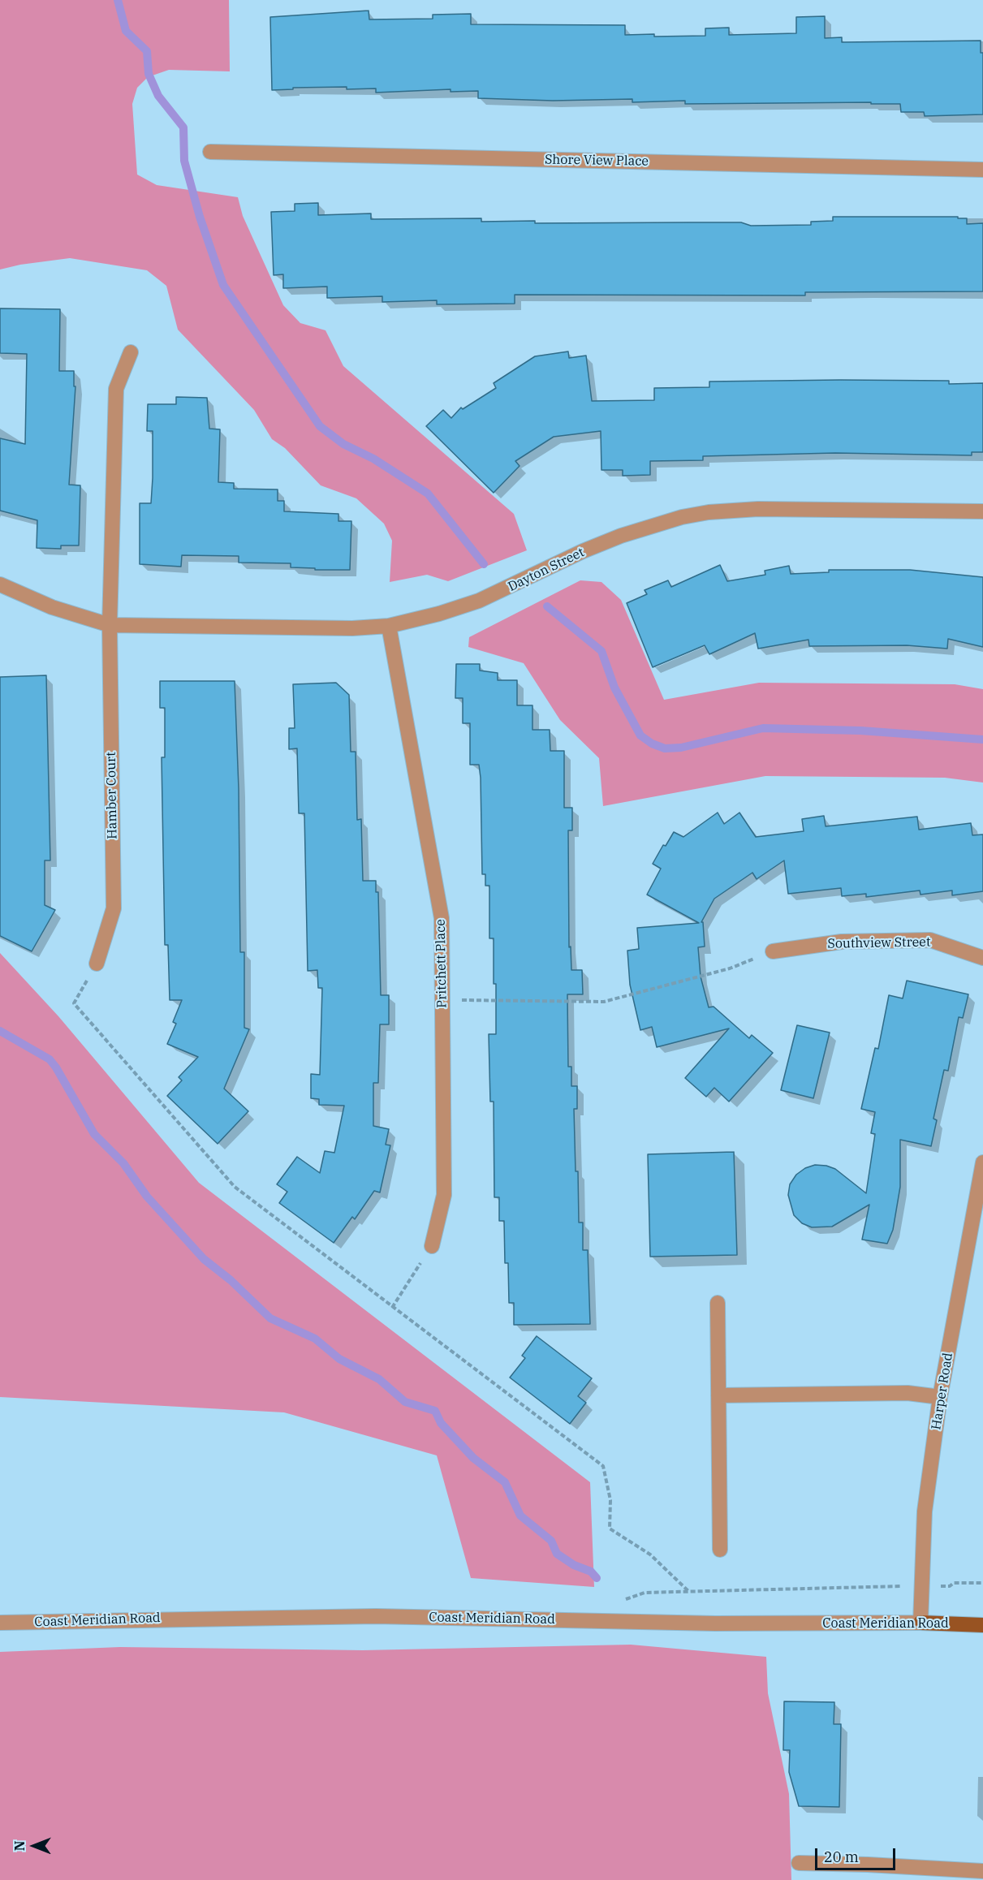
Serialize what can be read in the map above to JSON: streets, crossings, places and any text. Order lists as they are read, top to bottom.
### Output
{
  "streets": {
    "main road": ["Coast Meridian Road"],
    "street": [
      "Shore View Place",
      "Dayton Street",
      "Hamber Court",
      "Southview Street",
      "Pritchett Place",
      "Harper Road"
    ]
  },
  "crossings": [
    ["Dayton Street", "Hamber Court"],
    ["Dayton Street", "Pritchett Place"],
    ["Harper Road", "Coast Meridian Road"]
  ],
  "scale_bar": "20 m",
  "north": "left"
}
